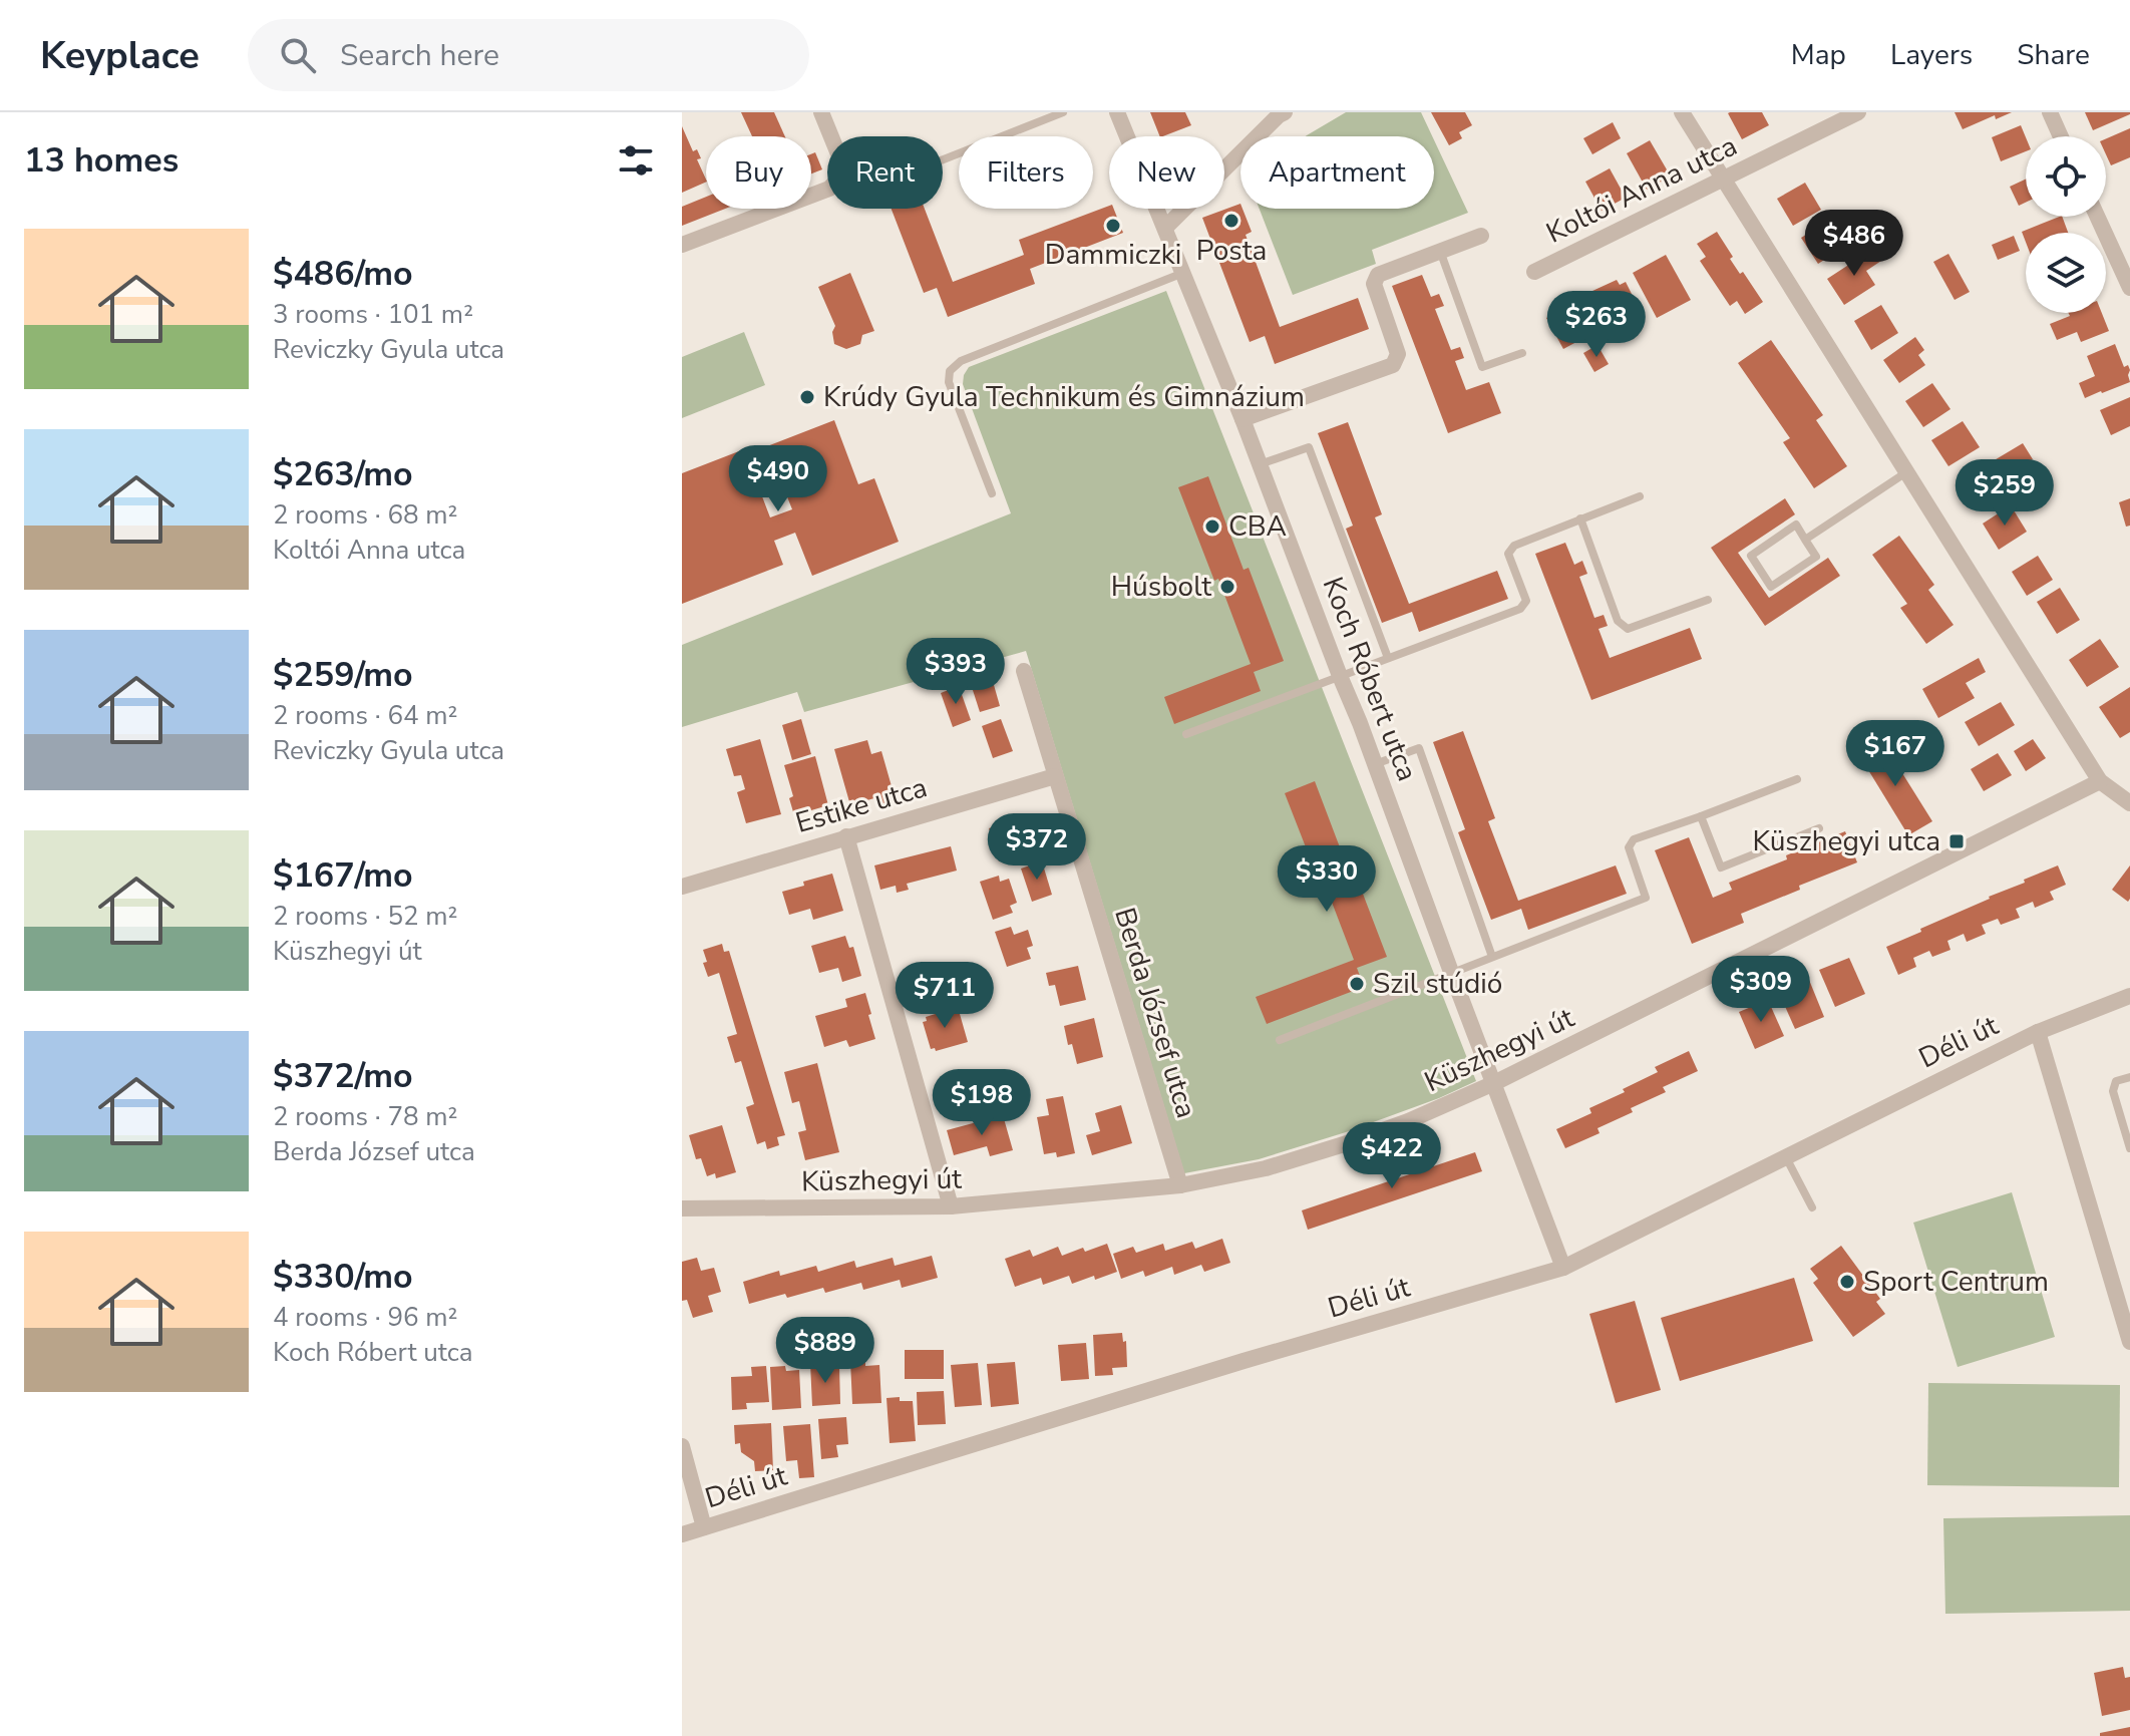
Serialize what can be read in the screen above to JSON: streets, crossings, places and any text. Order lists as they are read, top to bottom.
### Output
{
  "streets": {
    "street": [
      "Koltói Anna utca",
      "Koch Róbert utca",
      "Estike utca",
      "Berda József utca",
      "Déli út",
      "Küszhegyi út"
    ]
  },
  "crossings": [
    ["Koch Róbert utca", "Déli út"],
    ["Koch Róbert utca", "Küszhegyi út"],
    ["Estike utca", "Berda József utca"],
    ["Berda József utca", "Küszhegyi út"]
  ],
  "places": {
    "other": [
      "Posta",
      "Dammiczki",
      "Krúdy Gyula Technikum és Gimnázium",
      "CBA",
      "Húsbolt",
      "Szil stúdió",
      "Sport Centrum"
    ],
    "transit": ["Küszhegyi utca"]
  },
  "page": {
    "header": "Keyplace",
    "search": "Search here",
    "nav": ["Map", "Layers", "Share"],
    "heading": "13 homes",
    "chip": [
      "Buy",
      "Rent",
      "Filters",
      "New",
      "Apartment"
    ],
    "list": [
      {
        "name": "$486/mo",
        "note": "3 rooms · 101 m² · Reviczky Gyula utca"
      },
      {
        "name": "$263/mo",
        "note": "2 rooms · 68 m² · Koltói Anna utca"
      },
      {
        "name": "$259/mo",
        "note": "2 rooms · 64 m² · Reviczky Gyula utca"
      },
      {
        "name": "$167/mo",
        "note": "2 rooms · 52 m² · Küszhegyi út"
      },
      {
        "name": "$372/mo",
        "note": "2 rooms · 78 m² · Berda József utca"
      },
      {
        "name": "$330/mo",
        "note": "4 rooms · 96 m² · Koch Róbert utca"
      }
    ],
    "price": [
      "$486",
      "$263",
      "$490",
      "$259",
      "$393",
      "$167",
      "$372",
      "$330",
      "$309",
      "$711",
      "$198",
      "$422",
      "$889"
    ]
  }
}
